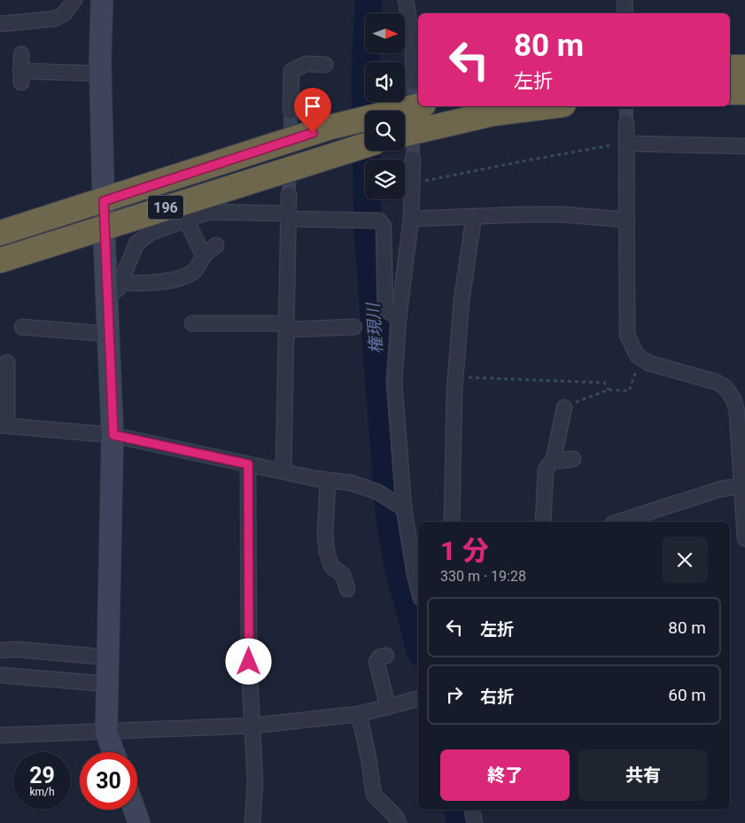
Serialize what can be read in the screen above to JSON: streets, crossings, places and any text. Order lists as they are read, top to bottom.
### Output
{
  "streets": {
    "highway": ["196"]
  },
  "water": ["権現川"],
  "north": "right",
  "page": {
    "turn": ["80 m", "左折"],
    "heading": ["1 分", "330 m · 19:28"],
    "list": [
      {
        "name": "左折",
        "value": "80 m"
      },
      {
        "name": "右折",
        "value": "60 m"
      }
    ],
    "buttons": ["終了", "共有"],
    "speed": "29 km/h",
    "limit": "30"
  }
}
